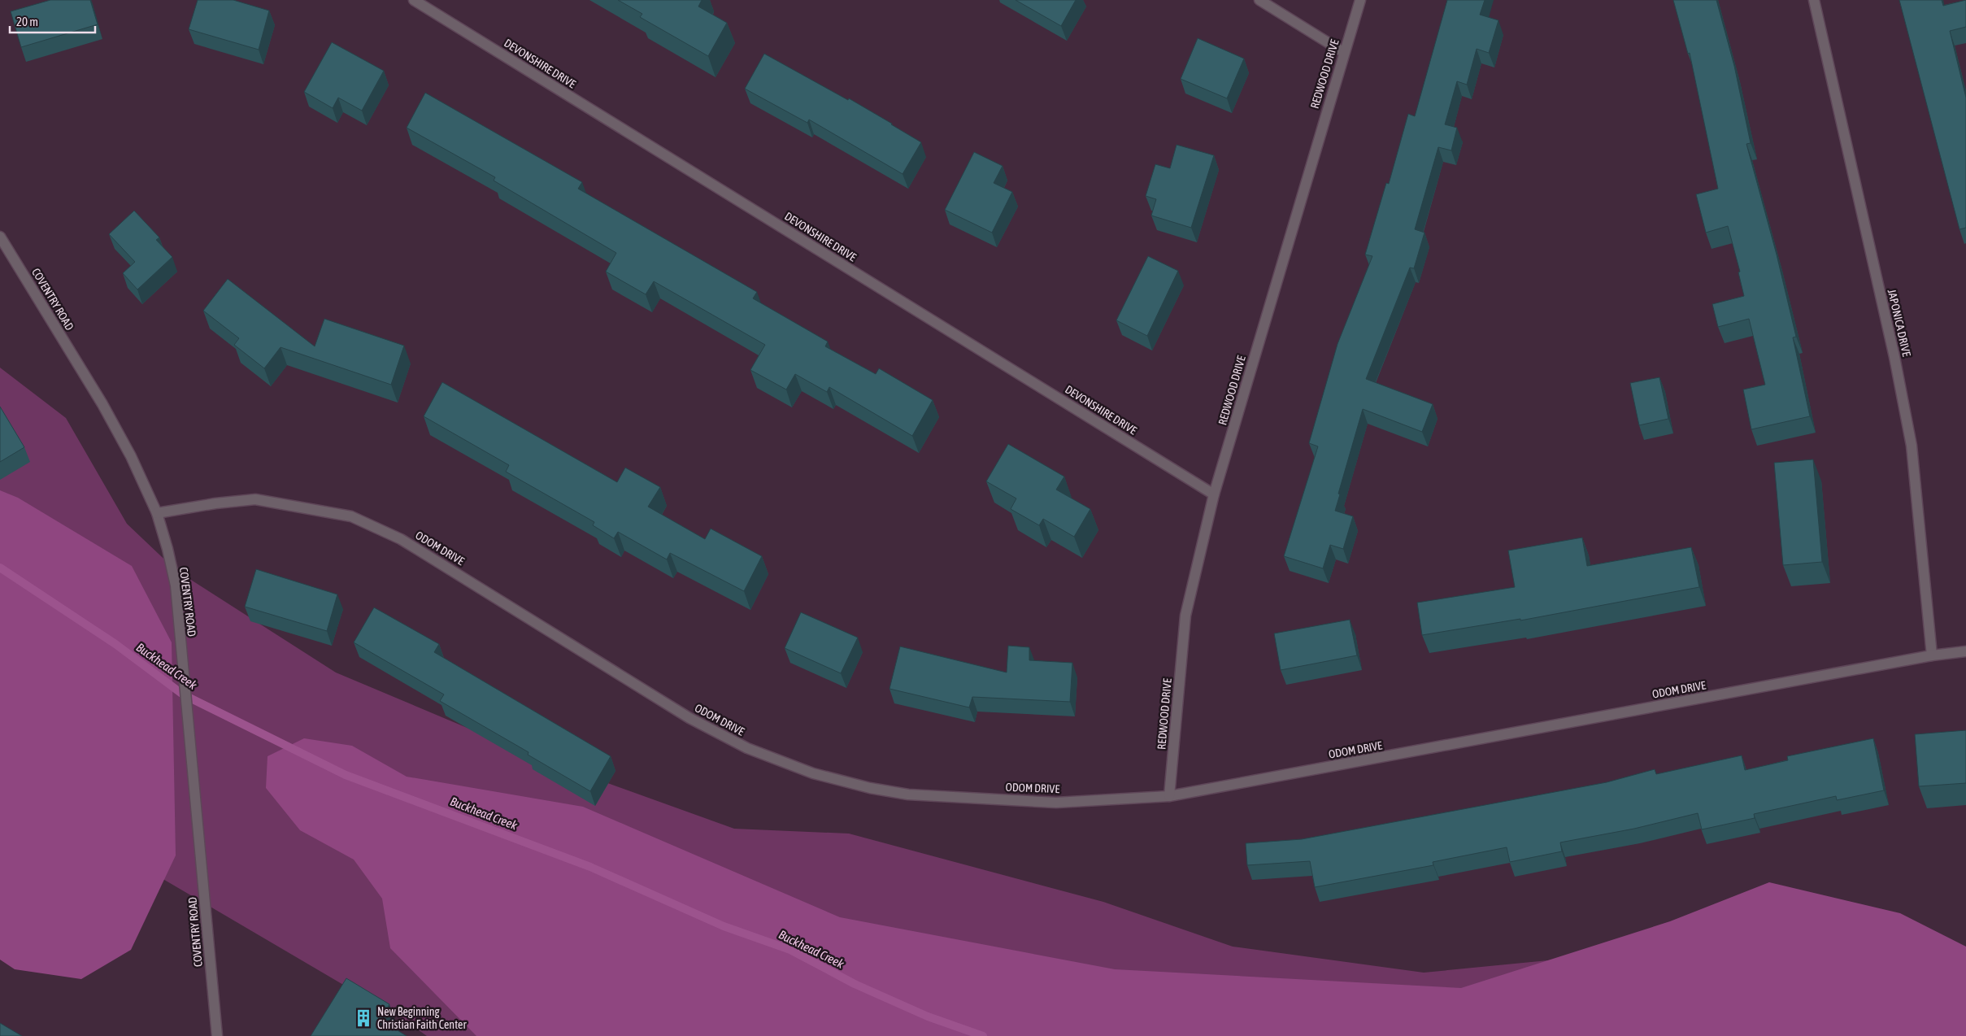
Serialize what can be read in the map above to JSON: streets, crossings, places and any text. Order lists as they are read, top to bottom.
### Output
{
  "streets": {
    "street": [
      "DEVONSHIRE DRIVE",
      "REDWOOD DRIVE",
      "COVENTRY ROAD",
      "JAPONICA DRIVE",
      "ODOM DRIVE"
    ]
  },
  "crossings": [
    ["DEVONSHIRE DRIVE", "REDWOOD DRIVE"],
    ["REDWOOD DRIVE", "ODOM DRIVE"],
    ["COVENTRY ROAD", "ODOM DRIVE"],
    ["JAPONICA DRIVE", "ODOM DRIVE"]
  ],
  "water": ["Buckhead Creek"],
  "places": {
    "building": ["New Beginning Christian Faith Center"]
  },
  "scale_bar": "20 m"
}
